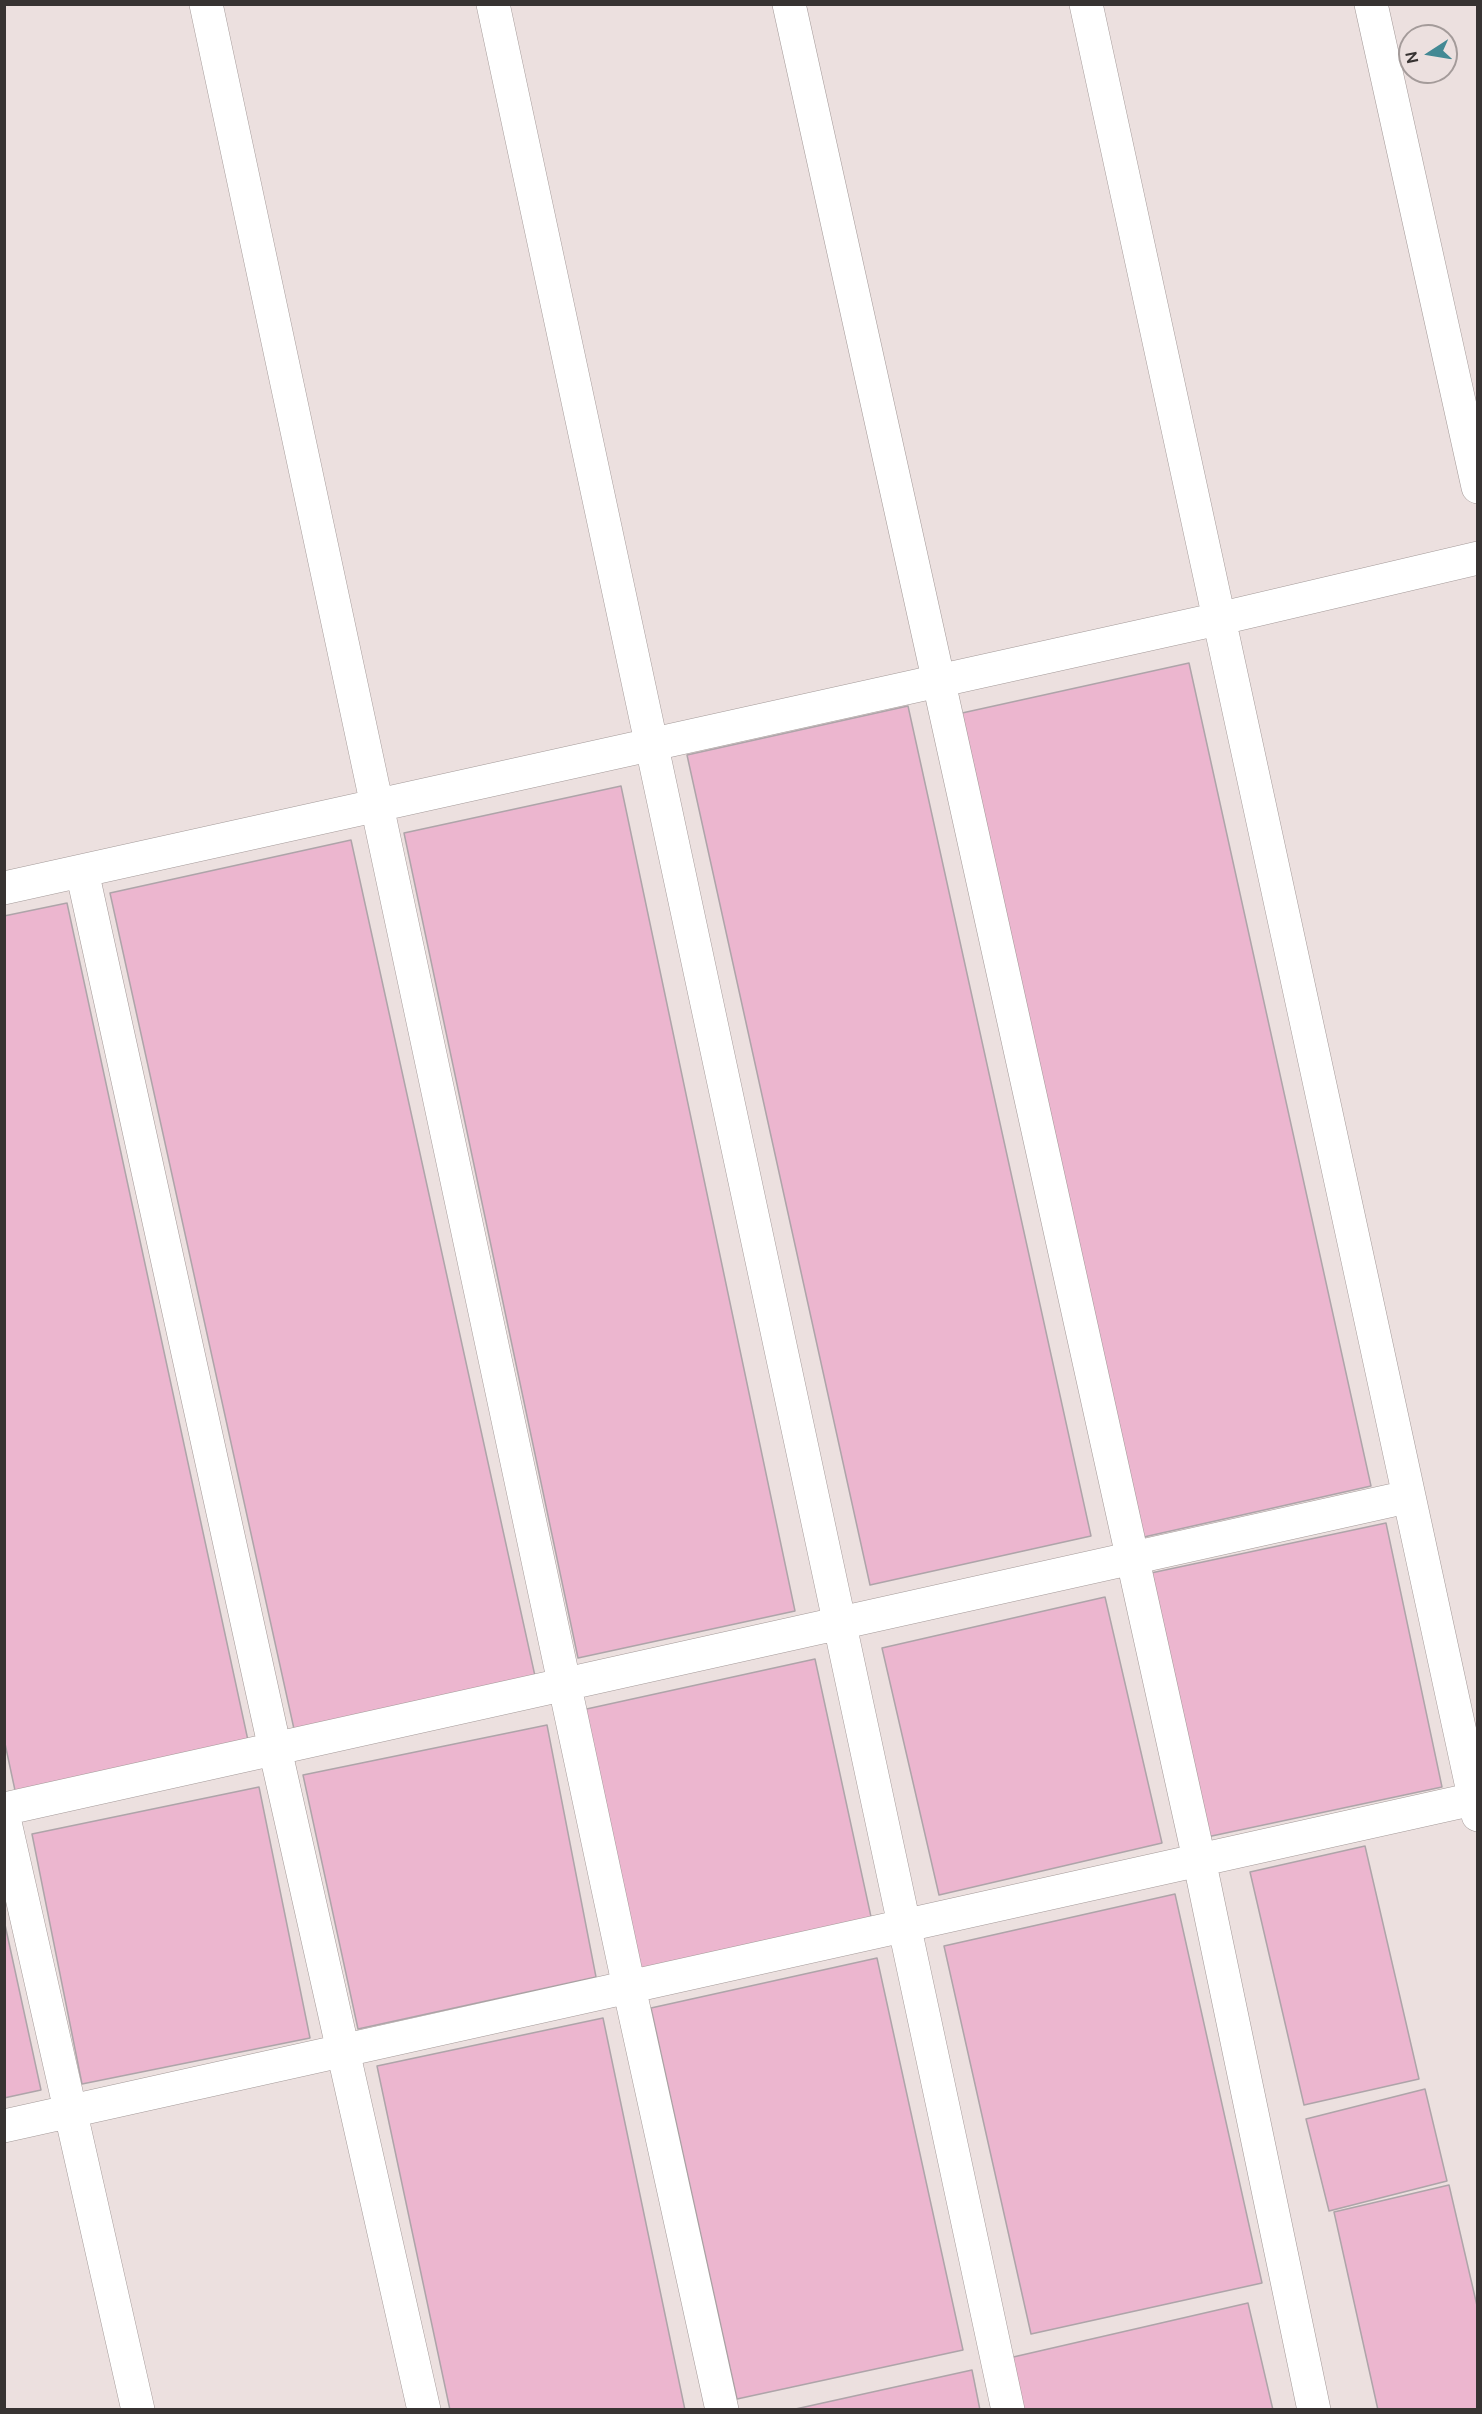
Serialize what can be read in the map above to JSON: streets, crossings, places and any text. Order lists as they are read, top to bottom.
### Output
{
  "north": "left"
}
